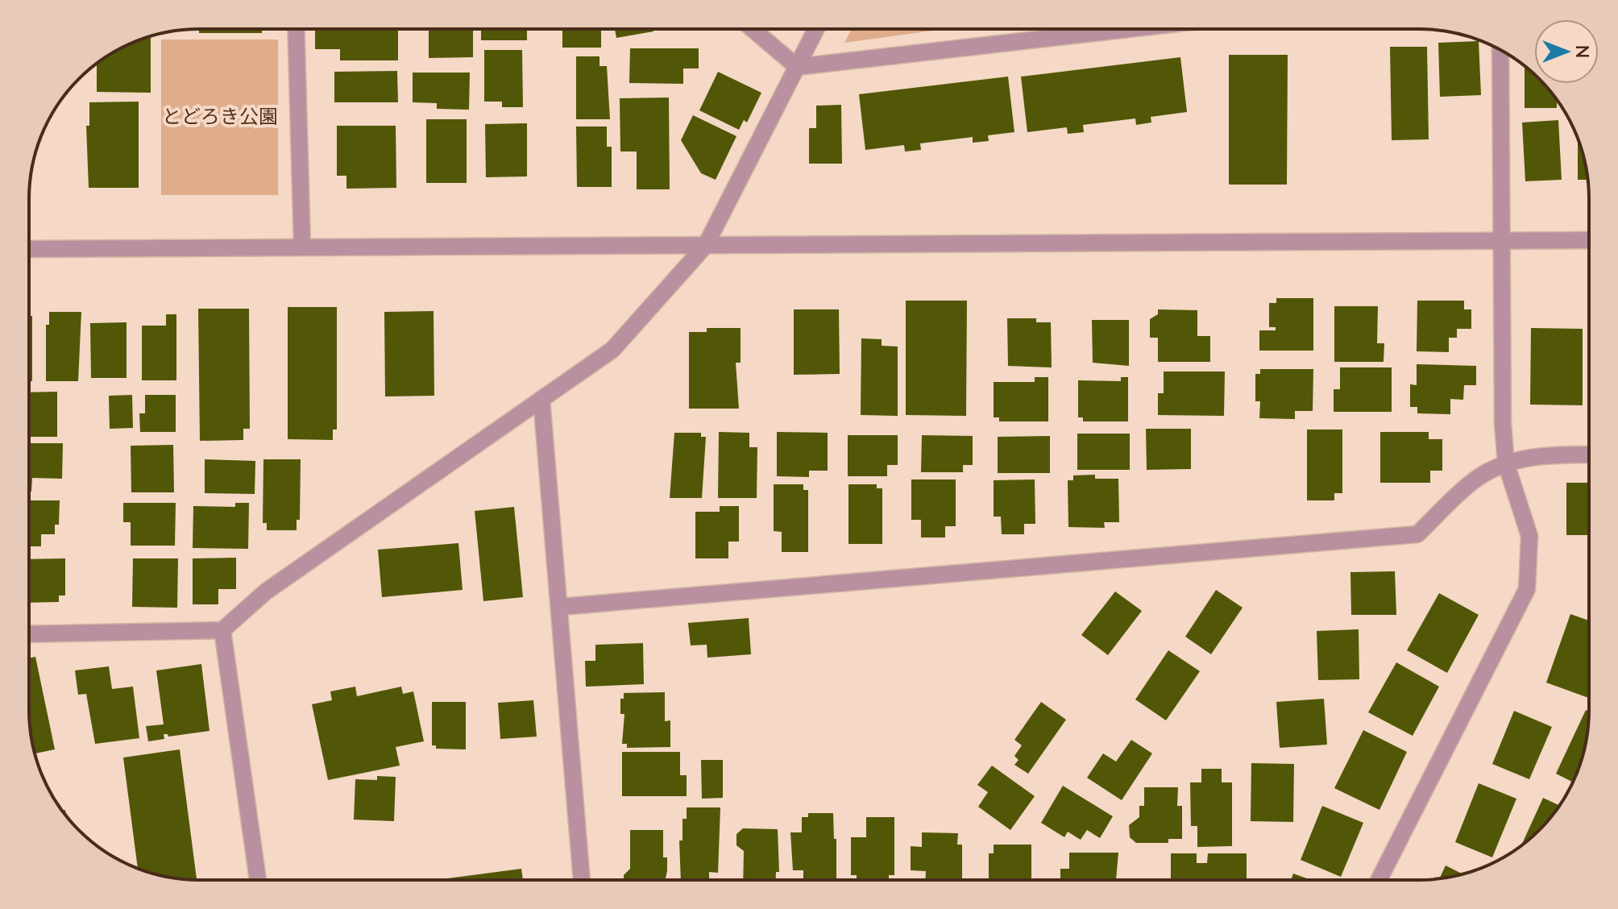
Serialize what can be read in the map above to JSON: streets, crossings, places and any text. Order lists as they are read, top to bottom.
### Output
{
  "parks": ["とどろき公園"],
  "north": "right"
}
